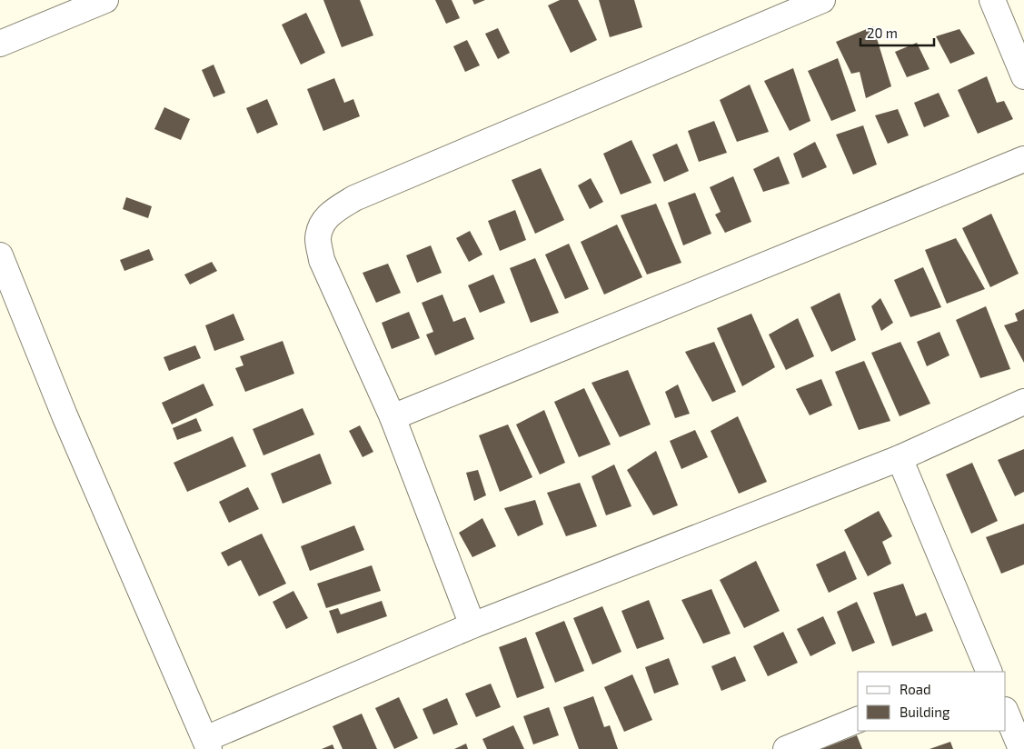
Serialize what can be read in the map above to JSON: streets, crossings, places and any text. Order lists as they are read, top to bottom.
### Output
{
  "legend": ["Road", "Building"],
  "scale_bar": "20 m"
}
